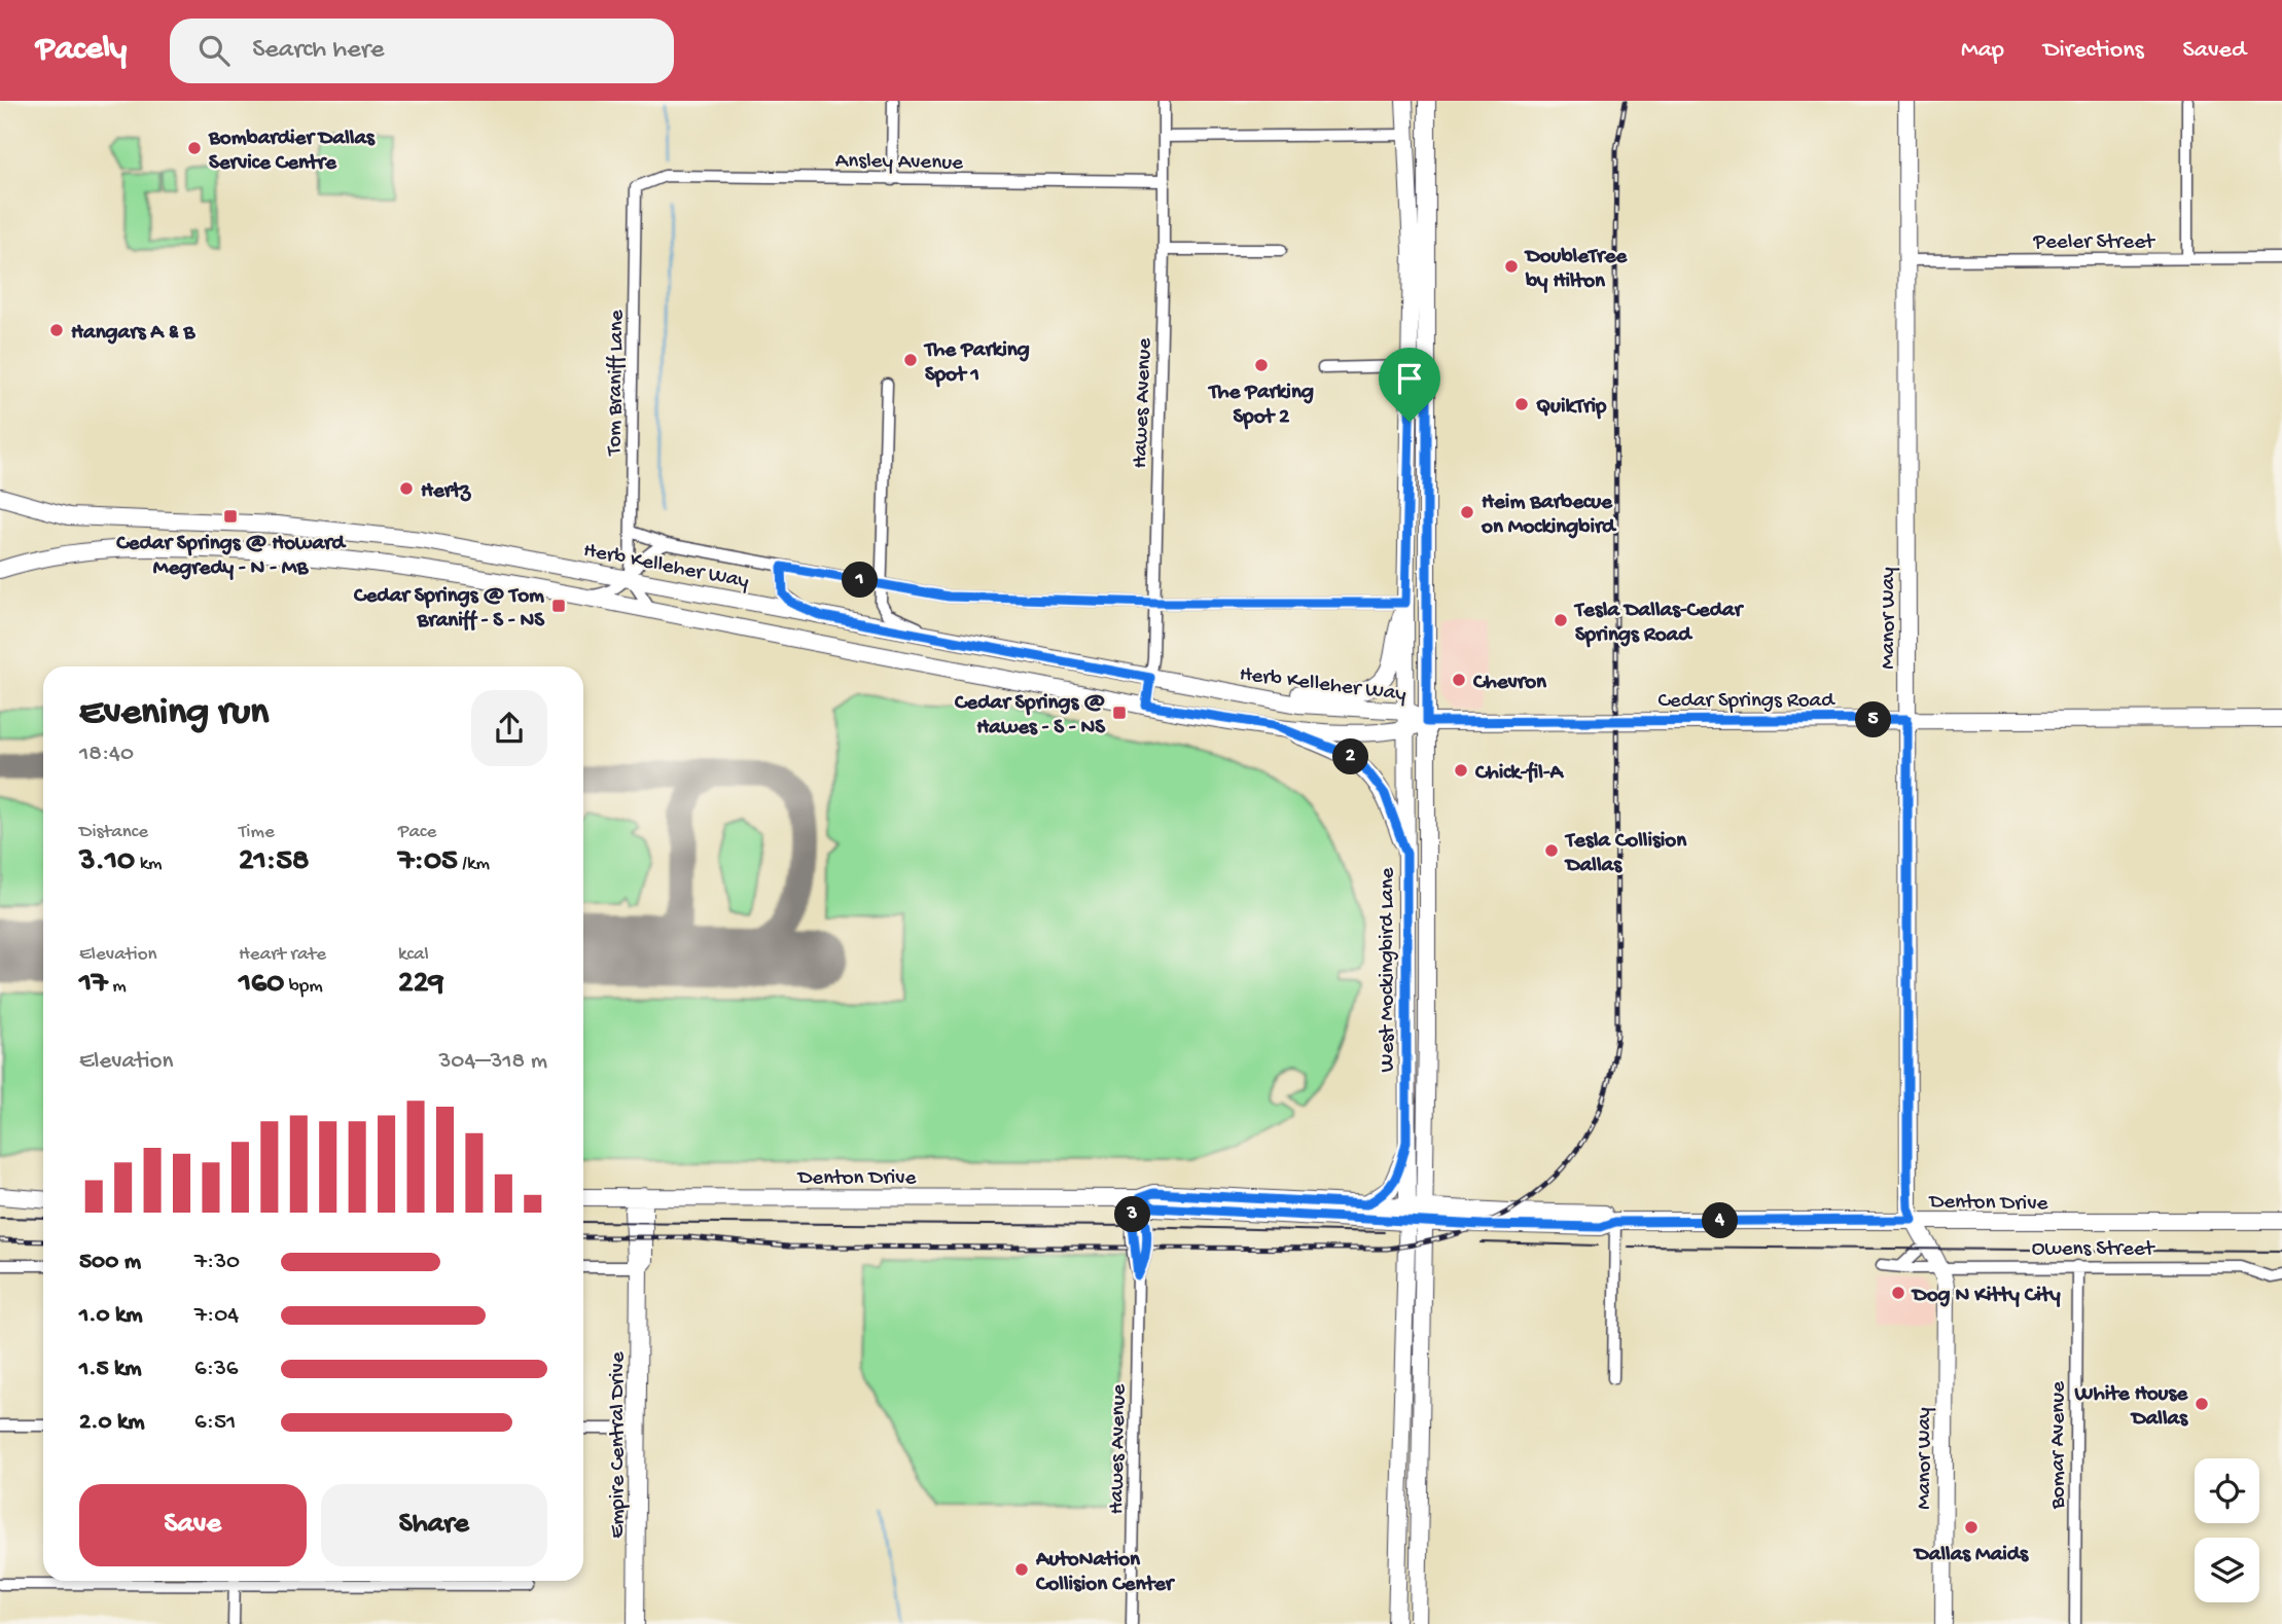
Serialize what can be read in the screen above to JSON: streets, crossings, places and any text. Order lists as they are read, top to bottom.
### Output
{
  "streets": {
    "main road": [
      "Herb Kelleher Way",
      "Manor Way",
      "Cedar Springs Road",
      "West Mockingbird Lane",
      "Denton Drive",
      "Empire Central Drive"
    ],
    "street": [
      "Ansley Avenue",
      "Peeler Street",
      "Tom Braniff Lane",
      "Hawes Avenue",
      "Owens Street",
      "Bomar Avenue"
    ]
  },
  "crossings": [
    ["Ansley Avenue", "Tom Braniff Lane"],
    ["Ansley Avenue", "Hawes Avenue"],
    ["Peeler Street", "Manor Way"],
    ["Tom Braniff Lane", "Herb Kelleher Way"],
    ["Hawes Avenue", "Herb Kelleher Way"],
    ["Hawes Avenue", "Denton Drive"],
    ["Herb Kelleher Way", "Cedar Springs Road"],
    ["Herb Kelleher Way", "West Mockingbird Lane"],
    ["Manor Way", "Cedar Springs Road"],
    ["Manor Way", "Denton Drive"],
    ["Manor Way", "Owens Street"],
    ["Cedar Springs Road", "West Mockingbird Lane"],
    ["West Mockingbird Lane", "Denton Drive"],
    ["Denton Drive", "Empire Central Drive"],
    ["Owens Street", "Bomar Avenue"]
  ],
  "places": {
    "other": [
      "Bombardier Dallas Service Centre",
      "DoubleTree by Hilton",
      "Hangars A & B",
      "The Parking Spot 1",
      "The Parking Spot 2",
      "QuikTrip",
      "Hertz",
      "Heim Barbecue on Mockingbird",
      "Tesla Dallas-Cedar Springs Road",
      "Chevron",
      "Chick-fil-A",
      "Tesla Collision Dallas",
      "Dog N Kitty City",
      "White House Dallas",
      "Dallas Maids",
      "AutoNation Collision Center"
    ],
    "transit": ["Cedar Springs @ Howard Megredy - N - MB", "Cedar Springs @ Tom Braniff - S - NS", "Cedar Springs @ Hawes - S - NS"]
  },
  "page": {
    "header": "Pacely",
    "search": "Search here",
    "nav": ["Map", "Directions", "Saved"],
    "pins": [
      "1",
      "5",
      "2",
      "3",
      "4"
    ],
    "heading": ["Evening run", "18:40"],
    "stats": [
      ["Distance", "3.10 km"],
      ["Time", "21:58"],
      ["Pace", "7:05 /km"],
      ["Elevation", "17 m"],
      ["Heart rate", "160 bpm"],
      ["kcal", "229"]
    ],
    "chart": ["Elevation", "304–318 m"],
    "list": [
      {
        "name": "500 m",
        "note": "7:30"
      },
      {
        "name": "1.0 km",
        "note": "7:04"
      },
      {
        "name": "1.5 km",
        "note": "6:36"
      },
      {
        "name": "2.0 km",
        "note": "6:51"
      }
    ],
    "buttons": ["Save", "Share"]
  }
}
